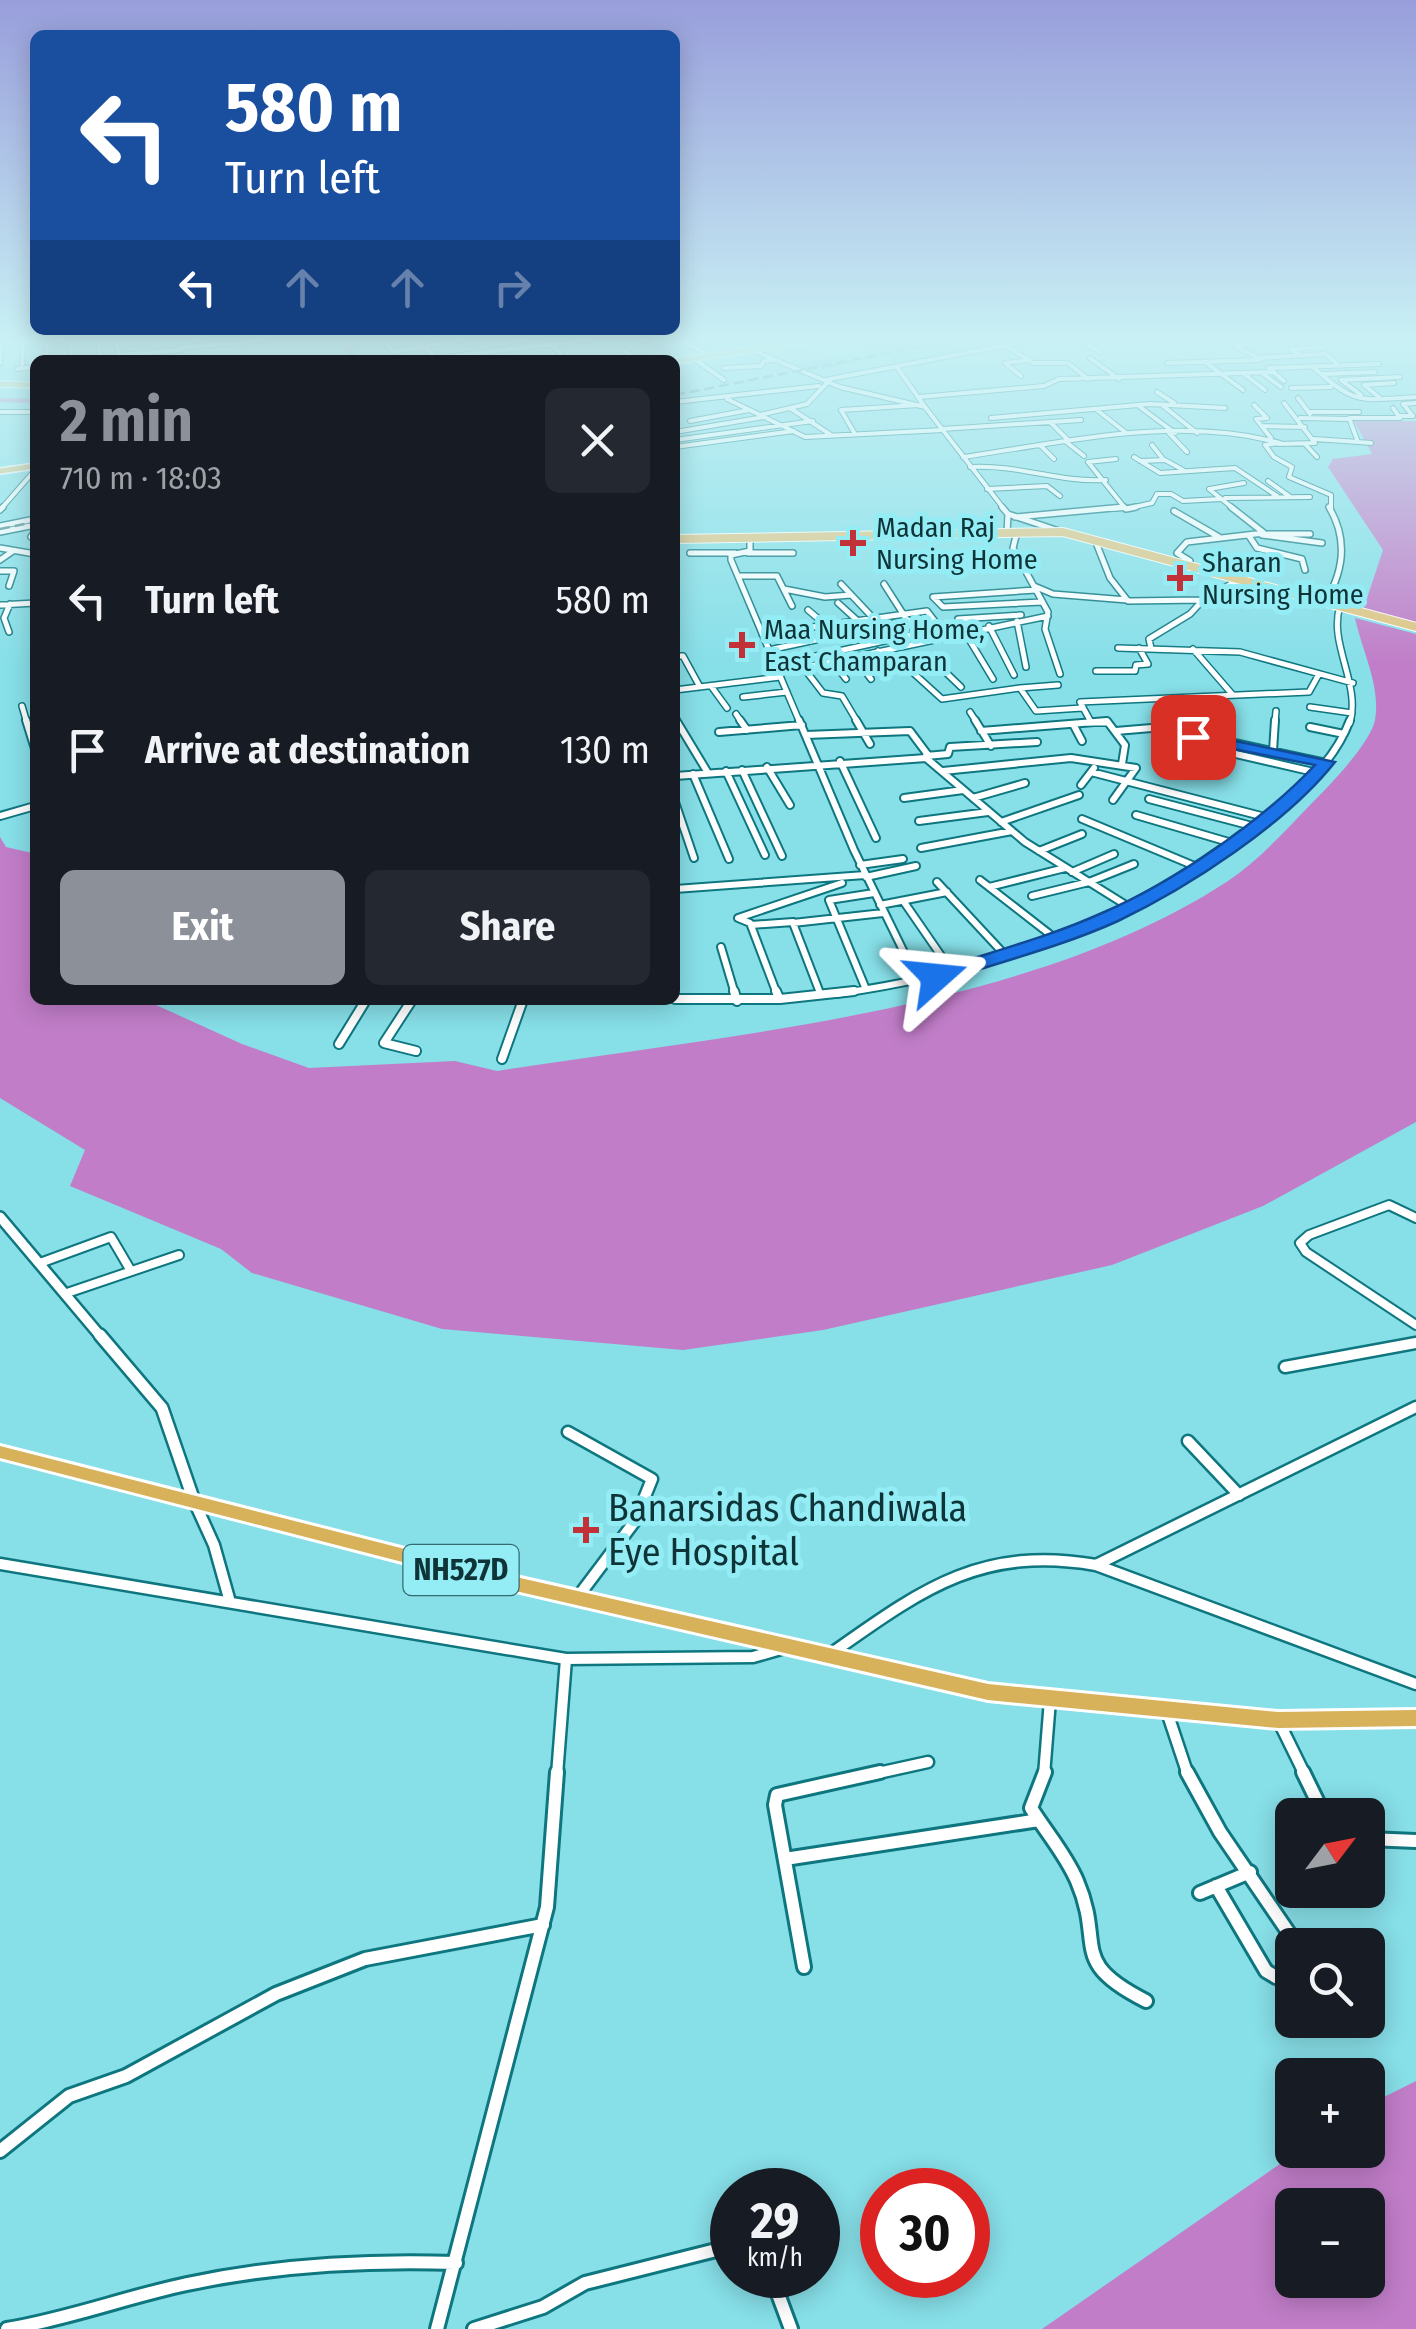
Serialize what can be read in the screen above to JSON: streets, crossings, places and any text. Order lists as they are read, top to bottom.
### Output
{
  "streets": {
    "highway": ["NH527D"]
  },
  "places": {
    "health": [
      "Madan Raj Nursing Home",
      "Sharan Nursing Home",
      "Maa Nursing Home, East Champaran",
      "Banarsidas Chandiwala Eye Hospital"
    ]
  },
  "north": "top right",
  "page": {
    "turn": ["580 m", "Turn left"],
    "heading": ["2 min", "710 m · 18:03"],
    "list": [
      {
        "name": "Turn left",
        "value": "580 m"
      },
      {
        "name": "Arrive at destination",
        "value": "130 m"
      }
    ],
    "buttons": ["Exit", "Share"],
    "map_buttons": ["+", "−"],
    "speed": "29 km/h",
    "limit": "30"
  }
}
